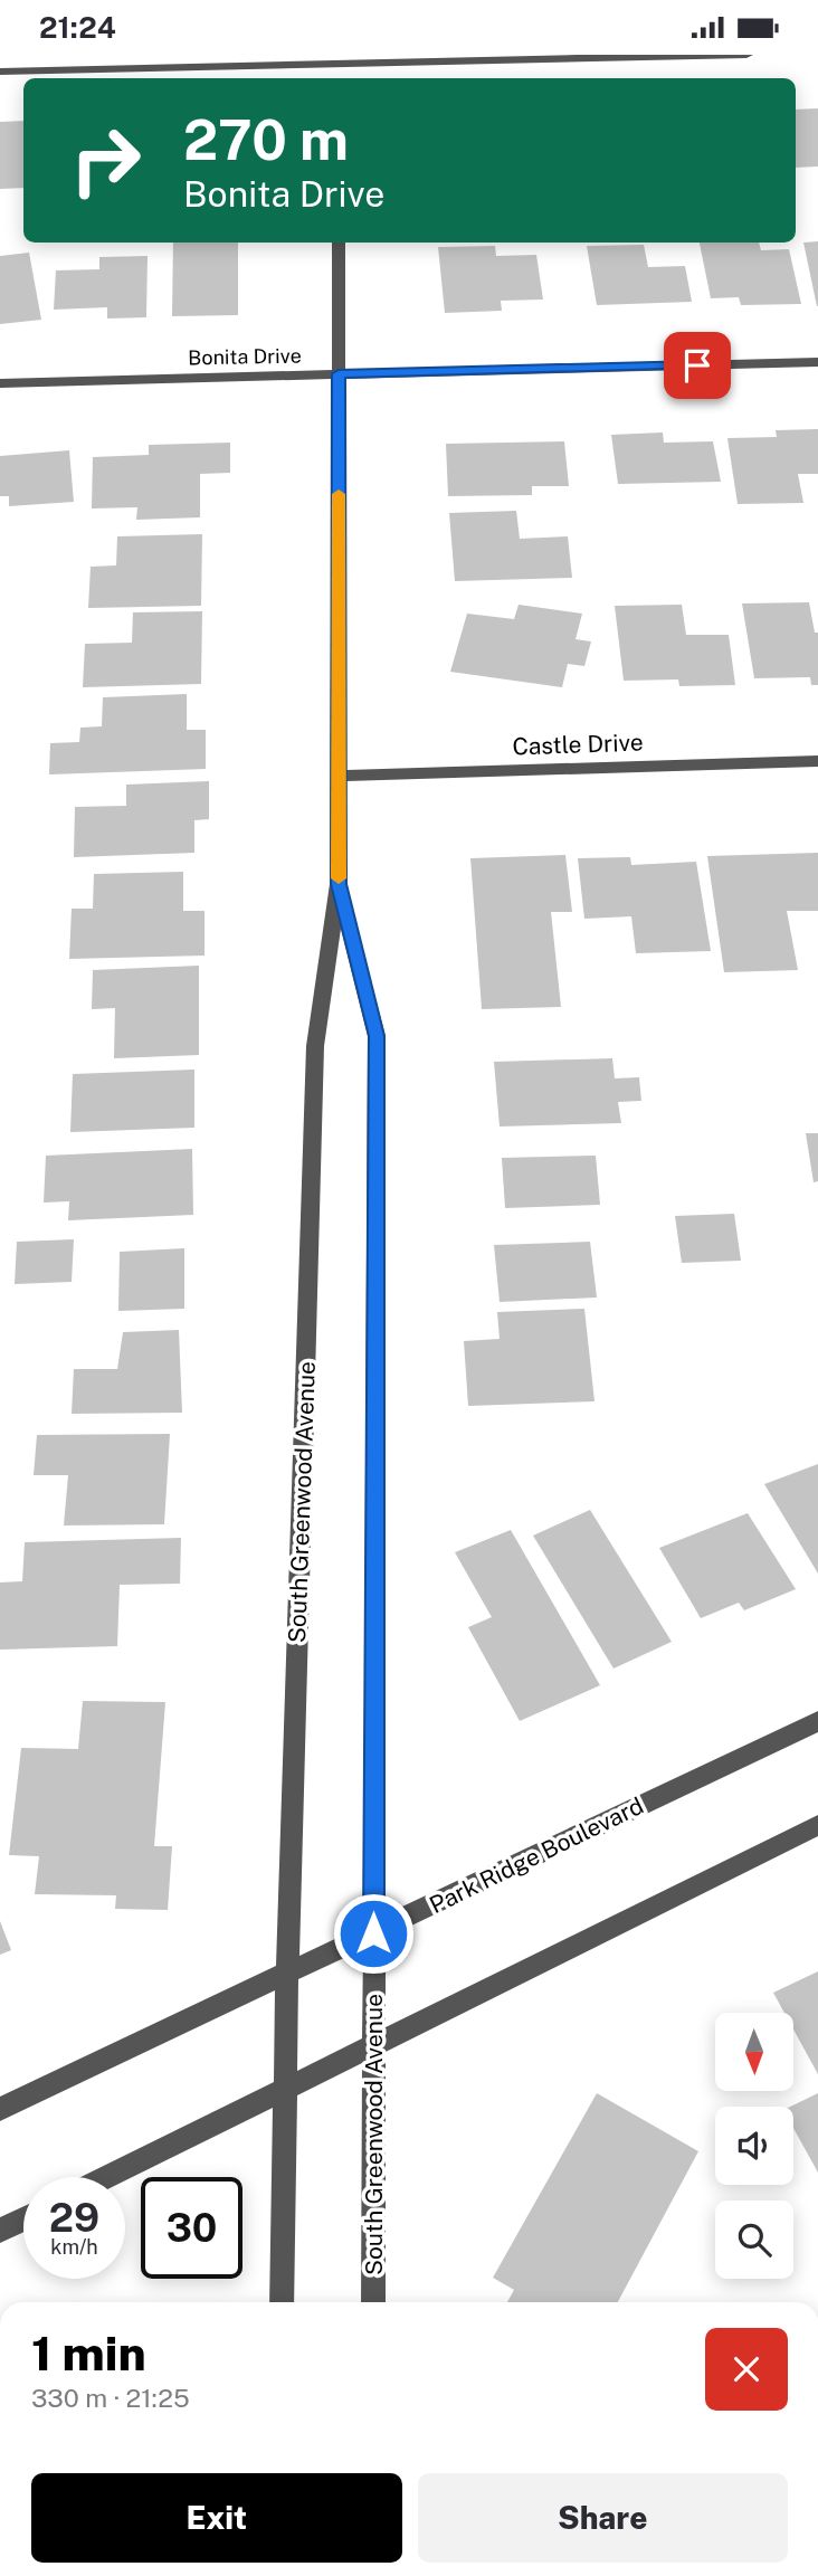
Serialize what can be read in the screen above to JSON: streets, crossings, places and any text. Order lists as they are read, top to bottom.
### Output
{
  "streets": {
    "street": [
      "Bonita Drive",
      "Castle Drive",
      "South Greenwood Avenue",
      "Park Ridge Boulevard"
    ]
  },
  "crossings": [
    ["Bonita Drive", "South Greenwood Avenue"],
    ["Castle Drive", "South Greenwood Avenue"],
    ["South Greenwood Avenue", "Park Ridge Boulevard"]
  ],
  "north": "bottom",
  "page": {
    "status": "21:24",
    "turn": ["270 m", "Bonita Drive"],
    "speed": "29 km/h",
    "limit": "30",
    "heading": ["1 min", "330 m · 21:25"],
    "buttons": ["Exit", "Share"]
  }
}
